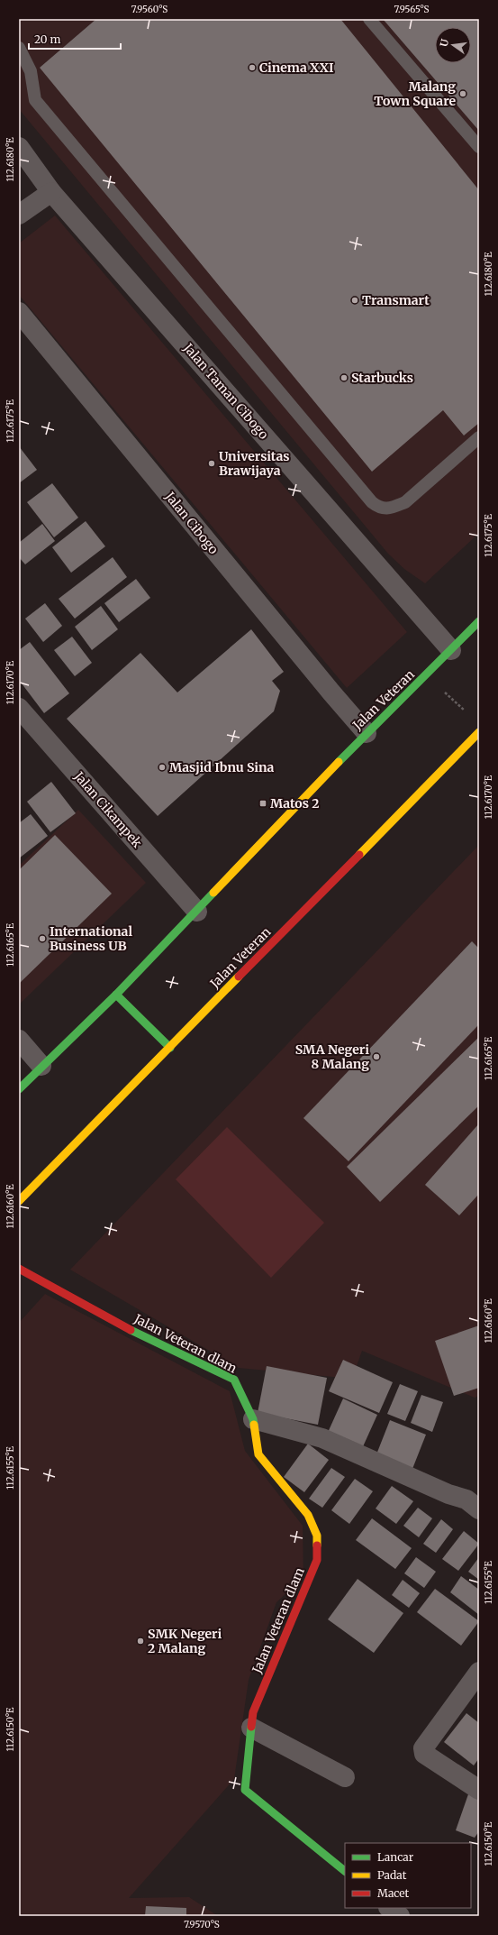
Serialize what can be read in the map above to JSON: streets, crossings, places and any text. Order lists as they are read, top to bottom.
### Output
{
  "streets": {
    "main road": ["Jalan Veteran", "Jalan Veteran dlam"],
    "street": ["Jalan Taman Cibogo", "Jalan Cibogo", "Jalan Cikampek"]
  },
  "crossings": [
    ["Jalan Taman Cibogo", "Jalan Veteran"],
    ["Jalan Cibogo", "Jalan Veteran"],
    ["Jalan Veteran", "Jalan Cikampek"]
  ],
  "places": {
    "other": [
      "Cinema XXI",
      "Malang Town Square",
      "Transmart",
      "Starbucks",
      "Universitas Brawijaya",
      "Masjid Ibnu Sina",
      "International Business UB",
      "SMA Negeri 8 Malang",
      "SMK Negeri 2 Malang"
    ],
    "transit": ["Matos 2"]
  },
  "legend": ["Lancar", "Padat", "Macet"],
  "scale_bar": "20 m",
  "north": "left",
  "coordinates": [
    "7.9560°S",
    "7.9565°S",
    "112.6180°E",
    "112.6175°E",
    "112.6170°E",
    "112.6165°E",
    "112.6160°E",
    "112.6155°E",
    "112.6150°E",
    "7.9570°S"
  ]
}
